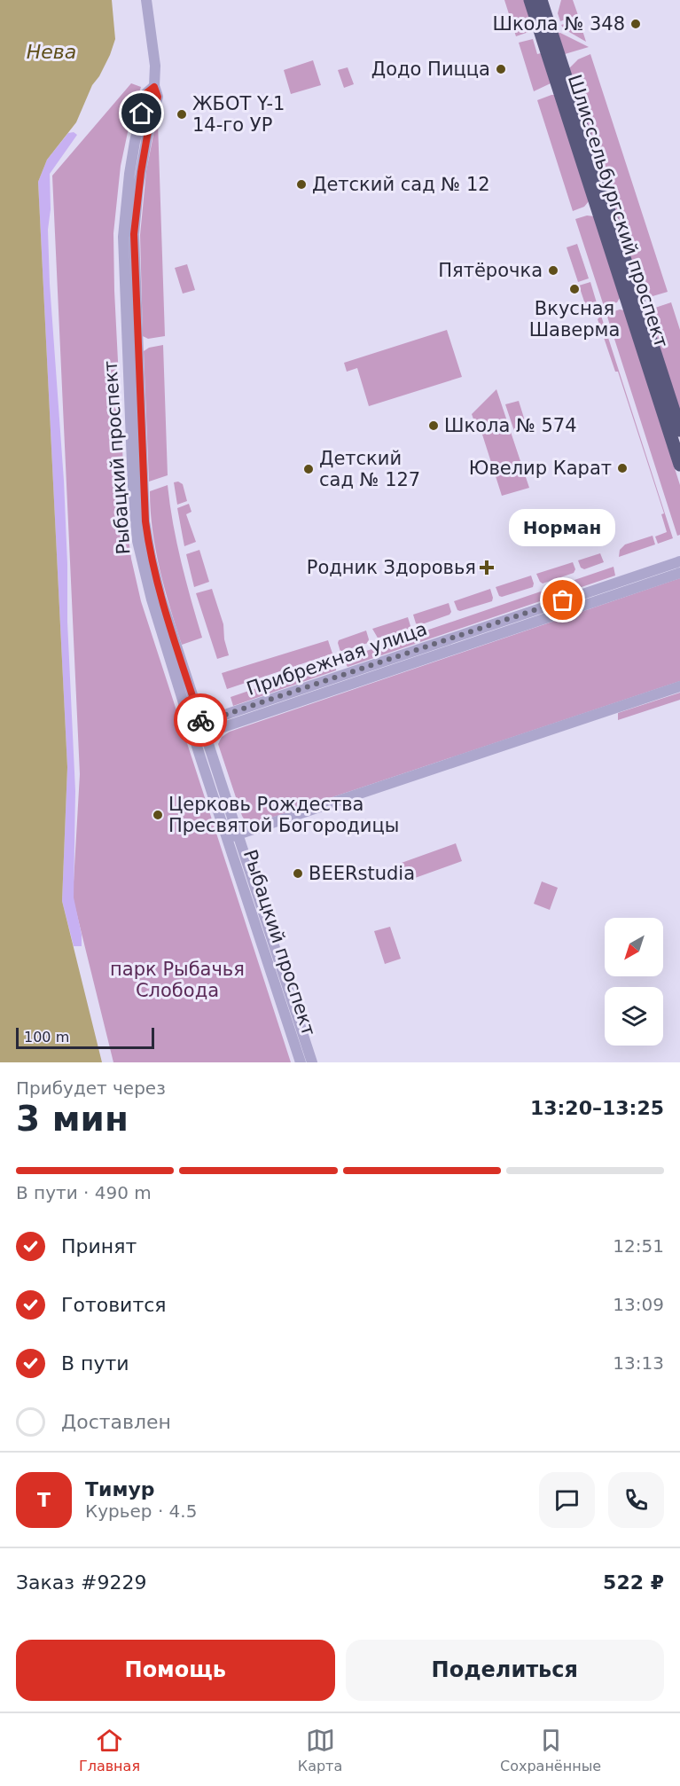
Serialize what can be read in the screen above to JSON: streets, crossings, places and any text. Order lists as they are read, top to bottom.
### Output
{
  "streets": {
    "main road": ["Шлиссельбургский проспект"],
    "street": ["Рыбацкий проспект", "Прибрежная улица"]
  },
  "crossings": [
    ["Рыбацкий проспект", "Прибрежная улица"]
  ],
  "water": ["Нева"],
  "parks": ["парк Рыбачья Слобода"],
  "places": {
    "other": [
      "Школа № 348",
      "Додо Пицца",
      "ЖБОТ Y-1 14-го УР",
      "Детский сад № 12",
      "Пятёрочка",
      "Вкусная Шаверма",
      "Школа № 574",
      "Ювелир Карат",
      "Детский сад № 127",
      "Норман",
      "Церковь Рождества Пресвятой Богородицы",
      "BEERstudia"
    ],
    "health": ["Родник Здоровья"]
  },
  "scale_bar": "100 m",
  "north": "bottom left",
  "page": {
    "bubble": "Норман",
    "scale": "100 m",
    "heading": ["3 мин", "Прибудет через", "13:20–13:25"],
    "panel": [
      "Тимур",
      "Курьер · 4.5",
      "Заказ #9229",
      "522 ₽"
    ],
    "bar": "В пути · 490 m",
    "list": [
      ["Принят", "12:51"],
      ["Готовится", "13:09"],
      ["В пути", "13:13"],
      "Доставлен"
    ],
    "round": "Т",
    "buttons": ["Помощь", "Поделиться"],
    "tabs": ["Главная", "Карта", "Сохранённые"]
  }
}
